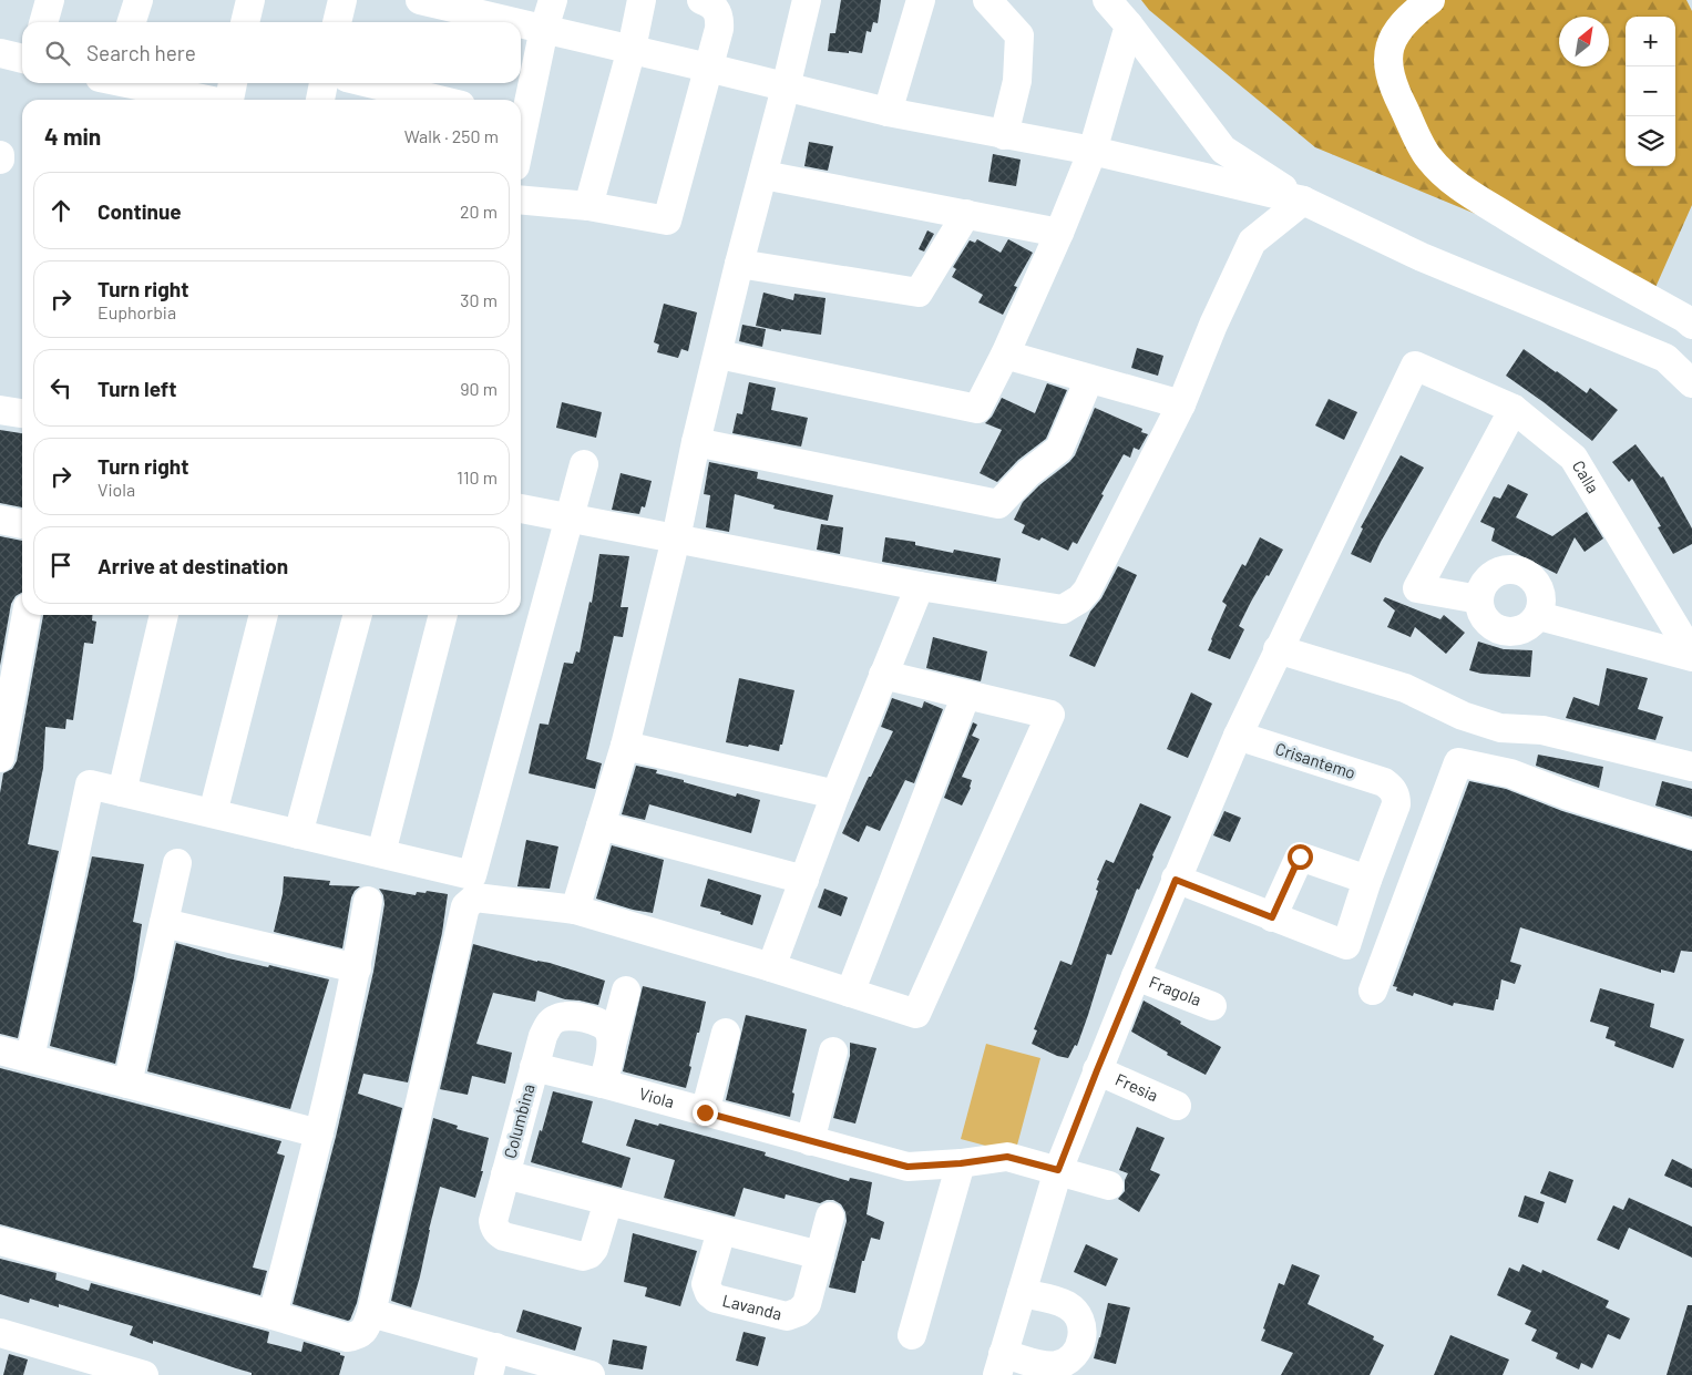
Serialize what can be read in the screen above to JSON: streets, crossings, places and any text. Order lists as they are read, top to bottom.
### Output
{
  "streets": {
    "street": [
      "Calla",
      "Crisantemo",
      "Fragola",
      "Fresia",
      "Viola",
      "Columbina",
      "Lavanda"
    ]
  },
  "crossings": [
    ["Viola", "Columbina"]
  ],
  "north": "top right",
  "page": {
    "map_buttons": ["+", "−"],
    "search": "Search here",
    "heading": ["4 min", "Walk · 250 m"],
    "list": [
      ["Continue", "20 m"],
      ["Turn right", "Euphorbia", "30 m"],
      ["Turn left", "90 m"],
      ["Turn right", "Viola", "110 m"],
      "Arrive at destination"
    ]
  }
}
